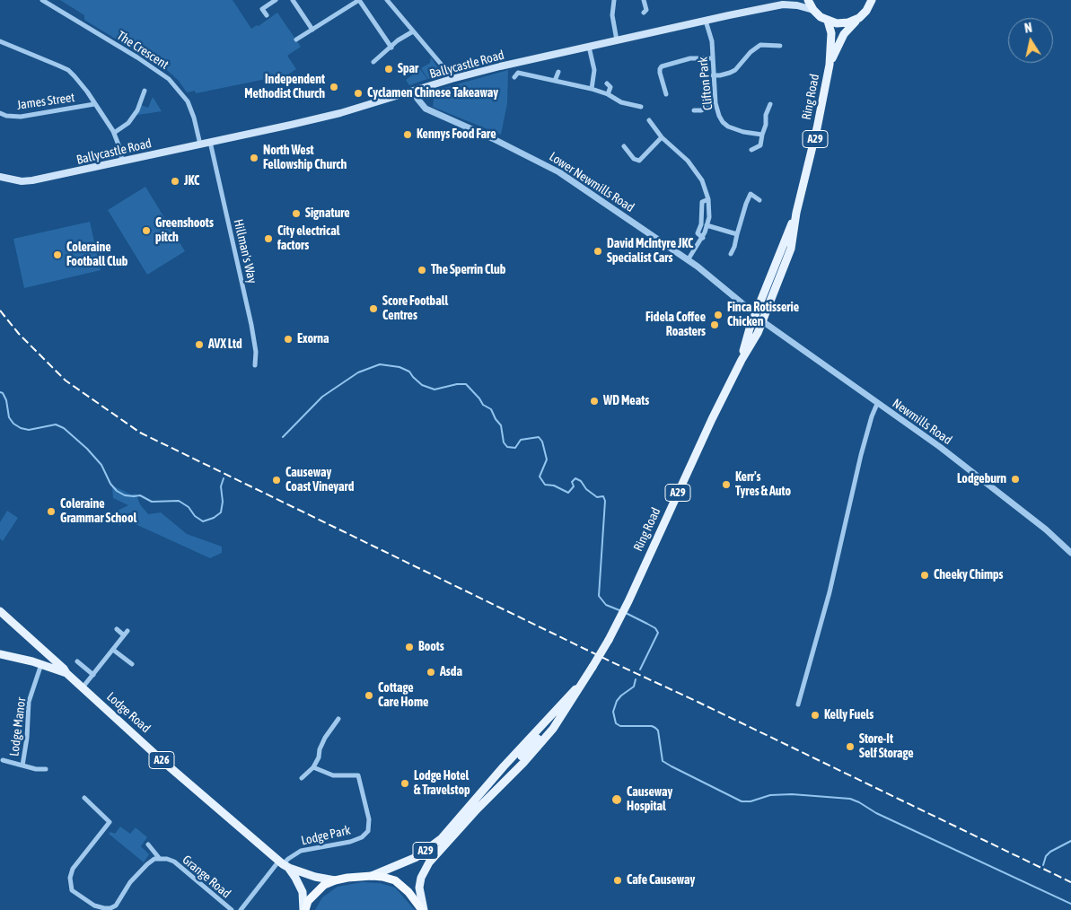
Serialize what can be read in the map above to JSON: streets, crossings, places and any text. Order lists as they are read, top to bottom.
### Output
{
  "streets": {
    "highway": ["A29"],
    "main road": [
      "Ballycastle Road",
      "Ring Road",
      "Lodge Road",
      "A26"
    ],
    "street": [
      "The Crescent",
      "Clifton Park",
      "James Street",
      "Lower Newmills Road",
      "Hillman's Way",
      "Newmills Road",
      "Lodge Manor",
      "Lodge Park",
      "Grange Road"
    ]
  },
  "crossings": [
    ["The Crescent", "Ballycastle Road"],
    ["Ballycastle Road", "Clifton Park"],
    ["Ballycastle Road", "Lower Newmills Road"],
    ["Ballycastle Road", "Hillman's Way"],
    ["Ring Road", "A29"],
    ["Ring Road", "Newmills Road"],
    ["A29", "Lodge Road"],
    ["Lodge Road", "Lodge Manor"],
    ["Lodge Road", "A26"],
    ["Lodge Road", "Lodge Park"],
    ["Lodge Road", "Grange Road"],
    ["Lodge Manor", "A26"],
    ["Lodge Park", "Grange Road"]
  ],
  "places": [
    "Spar",
    "Independent Methodist Church",
    "Cyclamen Chinese Takeaway",
    "Kennys Food Fare",
    "North West Fellowship Church",
    "JKC",
    "Signature",
    "Greenshoots pitch",
    "City electrical factors",
    "David McIntyre JKC Specialist Cars",
    "Coleraine Football Club",
    "The Sperrin Club",
    "Score Football Centres",
    "Finca Rotisserie Chicken",
    "Fidela Coffee Roasters",
    "Exorna",
    "AVX Ltd",
    "WD Meats",
    "Lodgeburn",
    "Causeway Coast Vineyard",
    "Kerr's Tyres & Auto",
    "Coleraine Grammar School",
    "Cheeky Chimps",
    "Boots",
    "Asda",
    "Cottage Care Home",
    "Kelly Fuels",
    "Store-It Self Storage",
    "Lodge Hotel & Travelstop",
    "Causeway Hospital",
    "Cafe Causeway"
  ],
  "north": "top"
}
